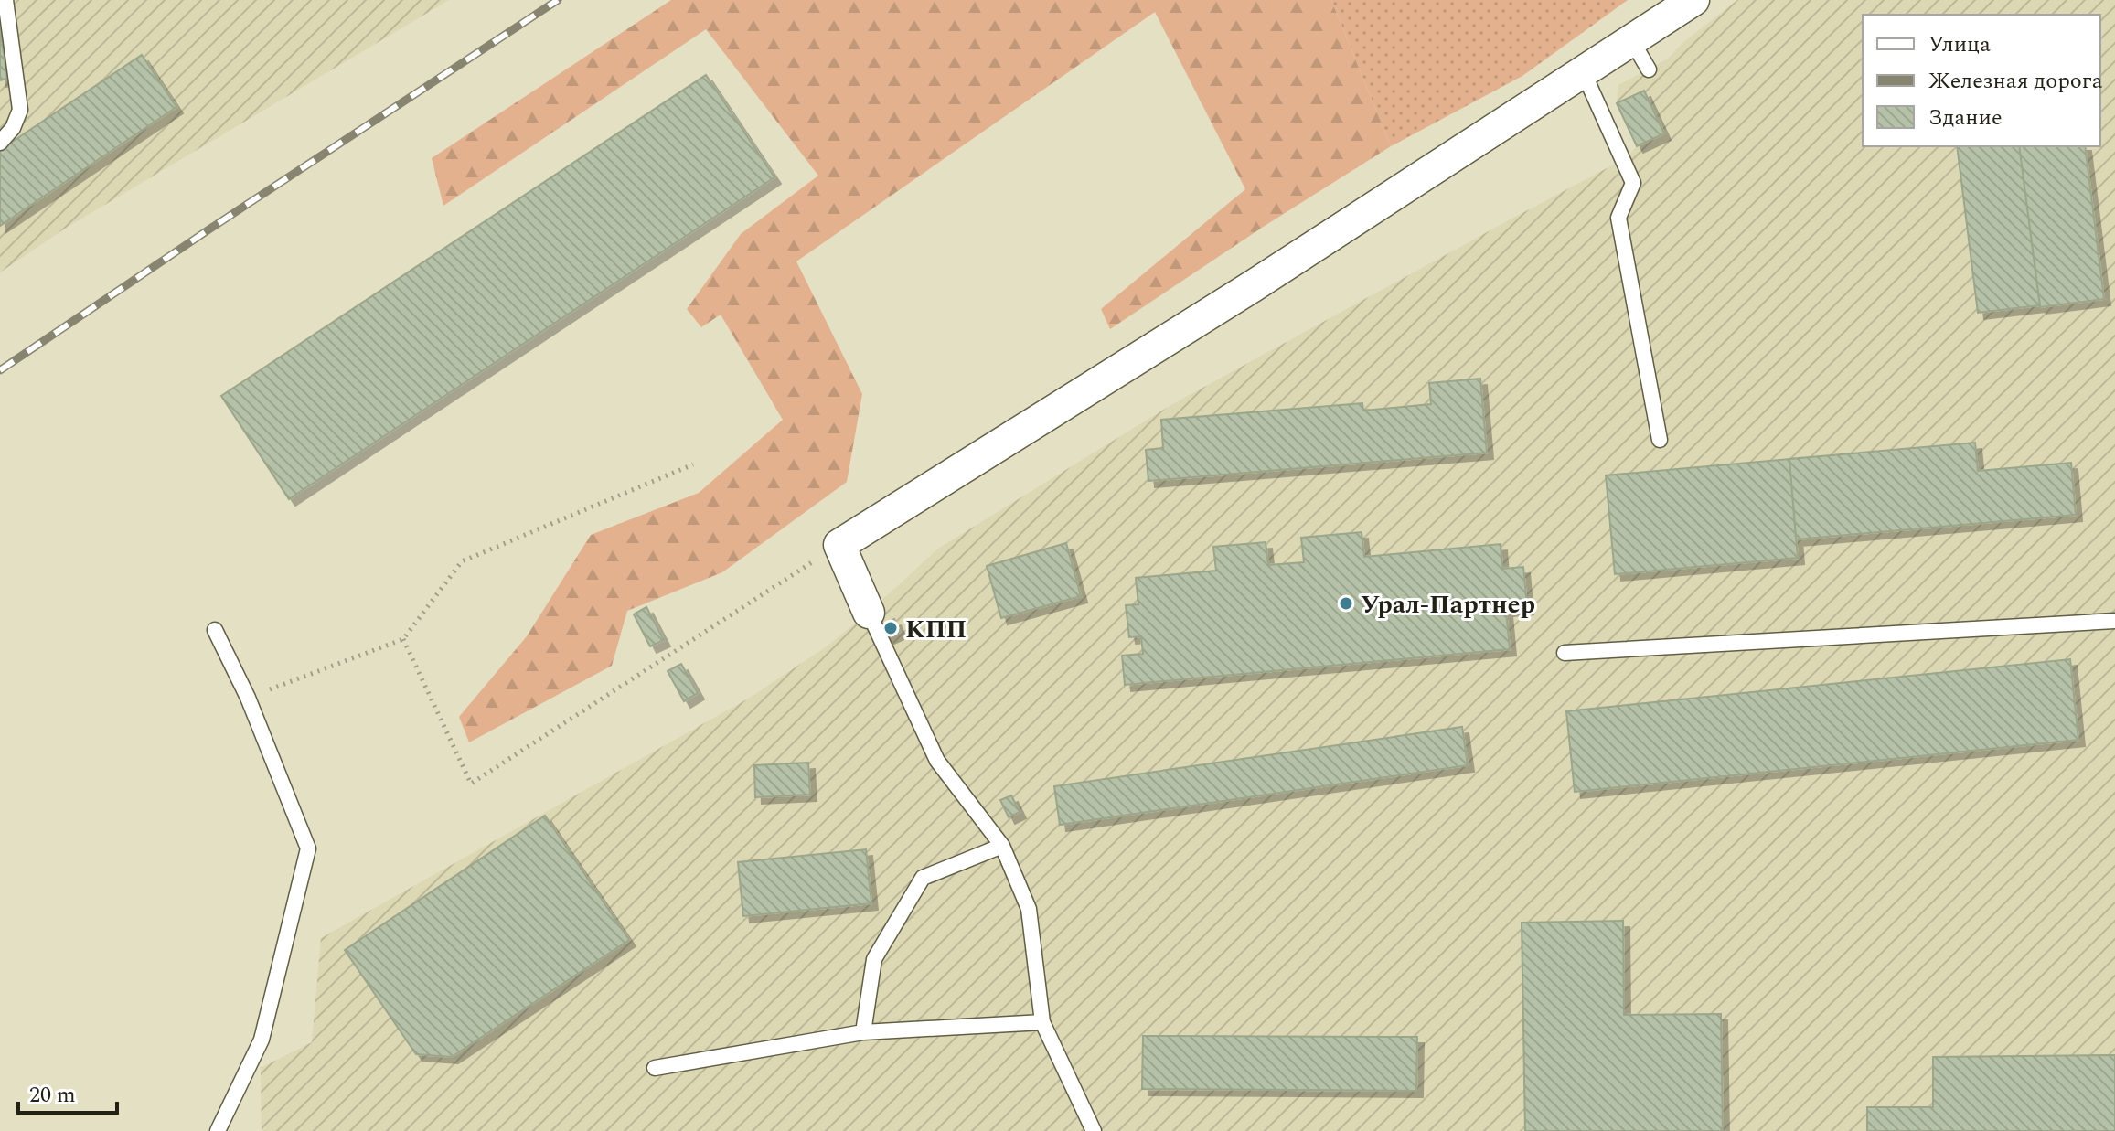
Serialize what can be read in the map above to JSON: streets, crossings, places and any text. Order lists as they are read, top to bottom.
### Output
{
  "places": ["Урал-Партнер", "КПП"],
  "legend": ["Улица", "Железная дорога", "Здание"],
  "scale_bar": "20 m"
}
